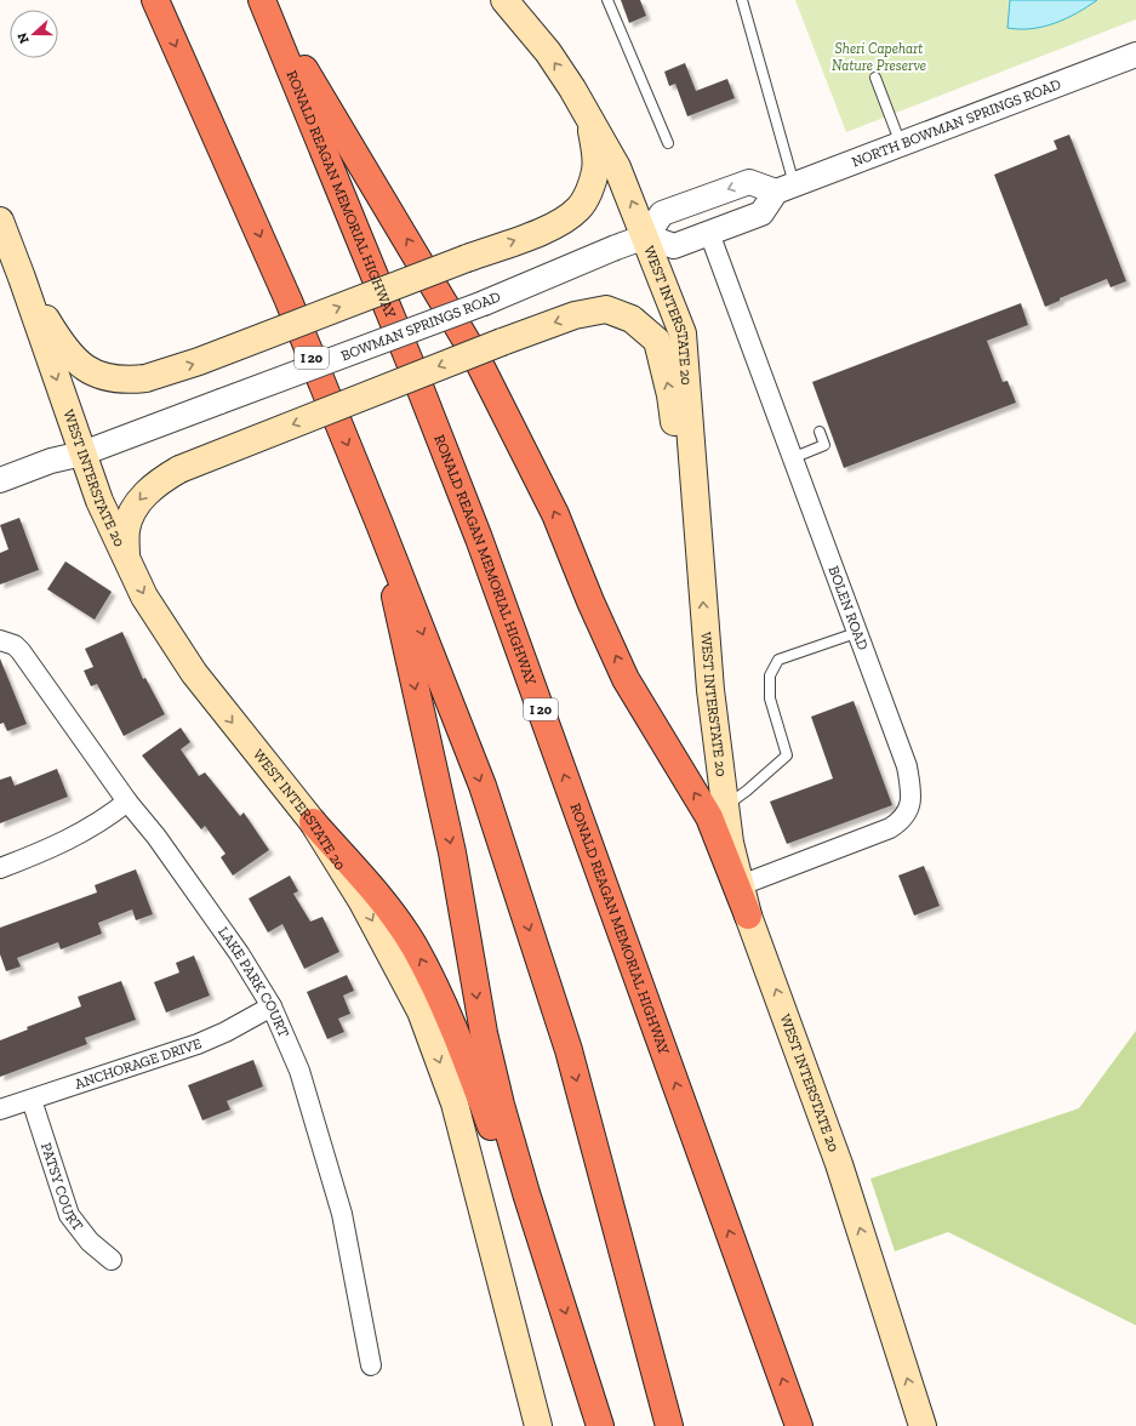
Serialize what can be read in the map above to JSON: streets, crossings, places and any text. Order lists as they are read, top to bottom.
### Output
{
  "streets": {
    "highway": ["RONALD REAGAN MEMORIAL HIGHWAY", "I 20"],
    "main road": ["WEST INTERSTATE 20"],
    "street": [
      "NORTH BOWMAN SPRINGS ROAD",
      "BOWMAN SPRINGS ROAD",
      "BOLEN ROAD",
      "LAKE PARK COURT",
      "ANCHORAGE DRIVE",
      "PATSY COURT"
    ]
  },
  "crossings": [
    ["WEST INTERSTATE 20", "BOWMAN SPRINGS ROAD"],
    ["WEST INTERSTATE 20", "BOLEN ROAD"],
    ["LAKE PARK COURT", "ANCHORAGE DRIVE"],
    ["ANCHORAGE DRIVE", "PATSY COURT"]
  ],
  "parks": ["Sheri Capehart Nature Preserve"],
  "north": "left"
}
